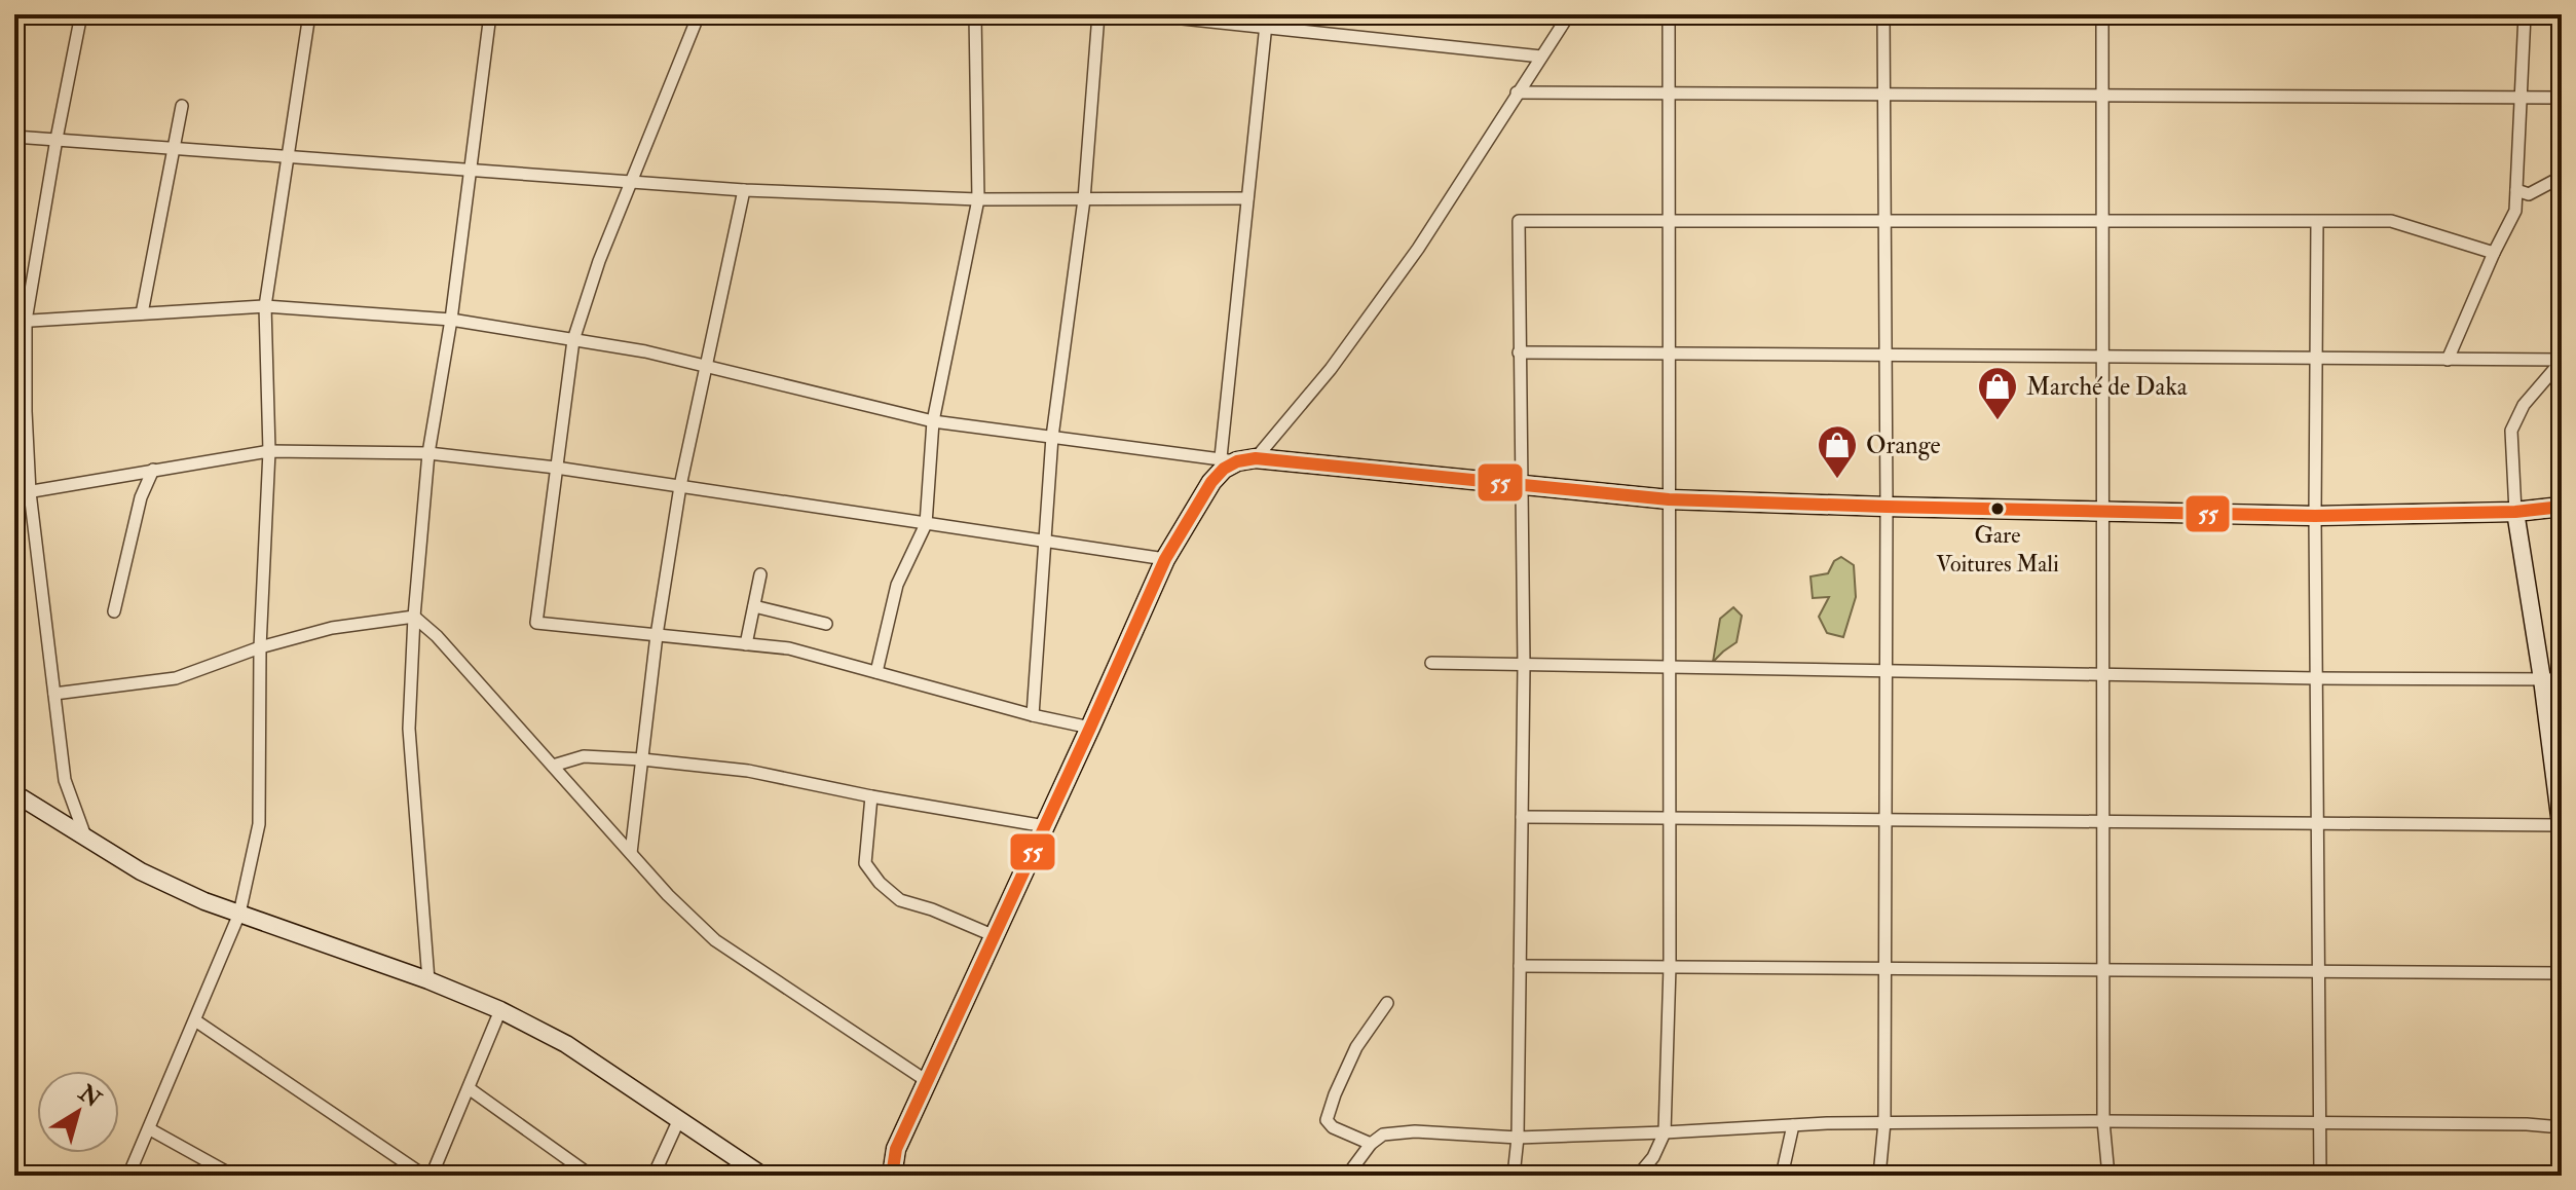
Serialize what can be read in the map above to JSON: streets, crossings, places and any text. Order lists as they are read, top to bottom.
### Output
{
  "places": {
    "shop": ["Marché de Daka", "Orange"],
    "other": ["Gare Voitures Mali"]
  },
  "lines": ["transit line 55"],
  "north": "top right"
}
